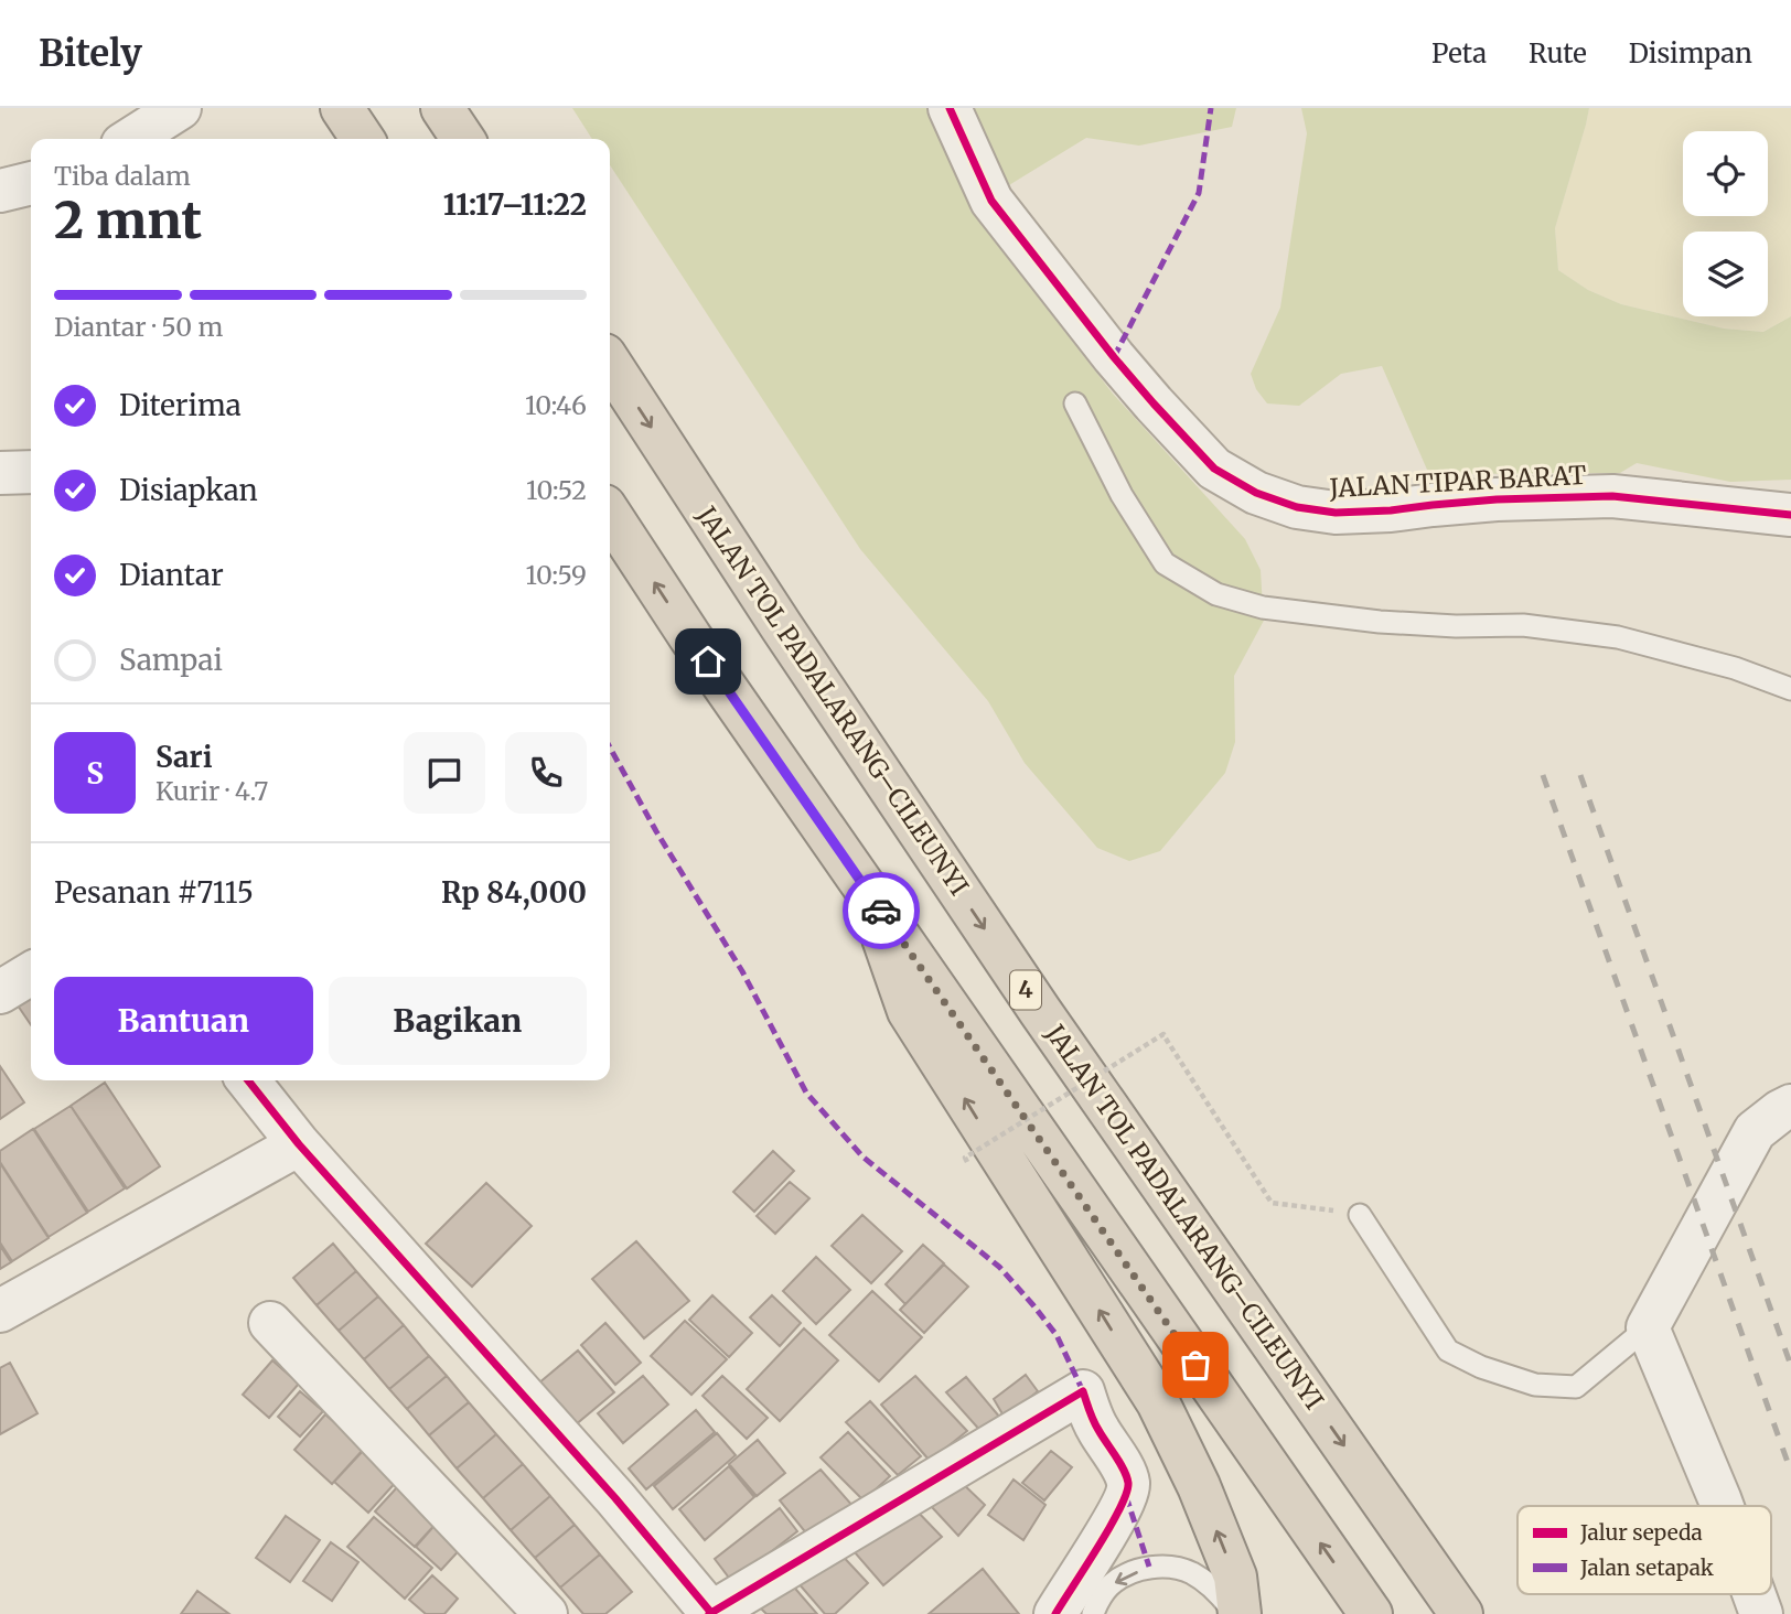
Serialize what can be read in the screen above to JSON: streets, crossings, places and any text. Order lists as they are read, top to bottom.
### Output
{
  "streets": {
    "highway": ["JALAN TOL PADALARANG–CILEUNYI", "4"],
    "street": ["JALAN TIPAR BARAT"]
  },
  "legend": ["Jalur sepeda", "Jalan setapak"],
  "page": {
    "header": "Bitely",
    "nav": ["Peta", "Rute", "Disimpan"],
    "heading": ["2 mnt", "Tiba dalam", "11:17–11:22"],
    "panel": [
      "Sari",
      "Kurir · 4.7",
      "Pesanan #7115",
      "Rp 84,000"
    ],
    "bar": "Diantar · 50 m",
    "list": [
      ["Diterima", "10:46"],
      ["Disiapkan", "10:52"],
      ["Diantar", "10:59"],
      "Sampai"
    ],
    "round": "S",
    "buttons": ["Bantuan", "Bagikan"]
  }
}
